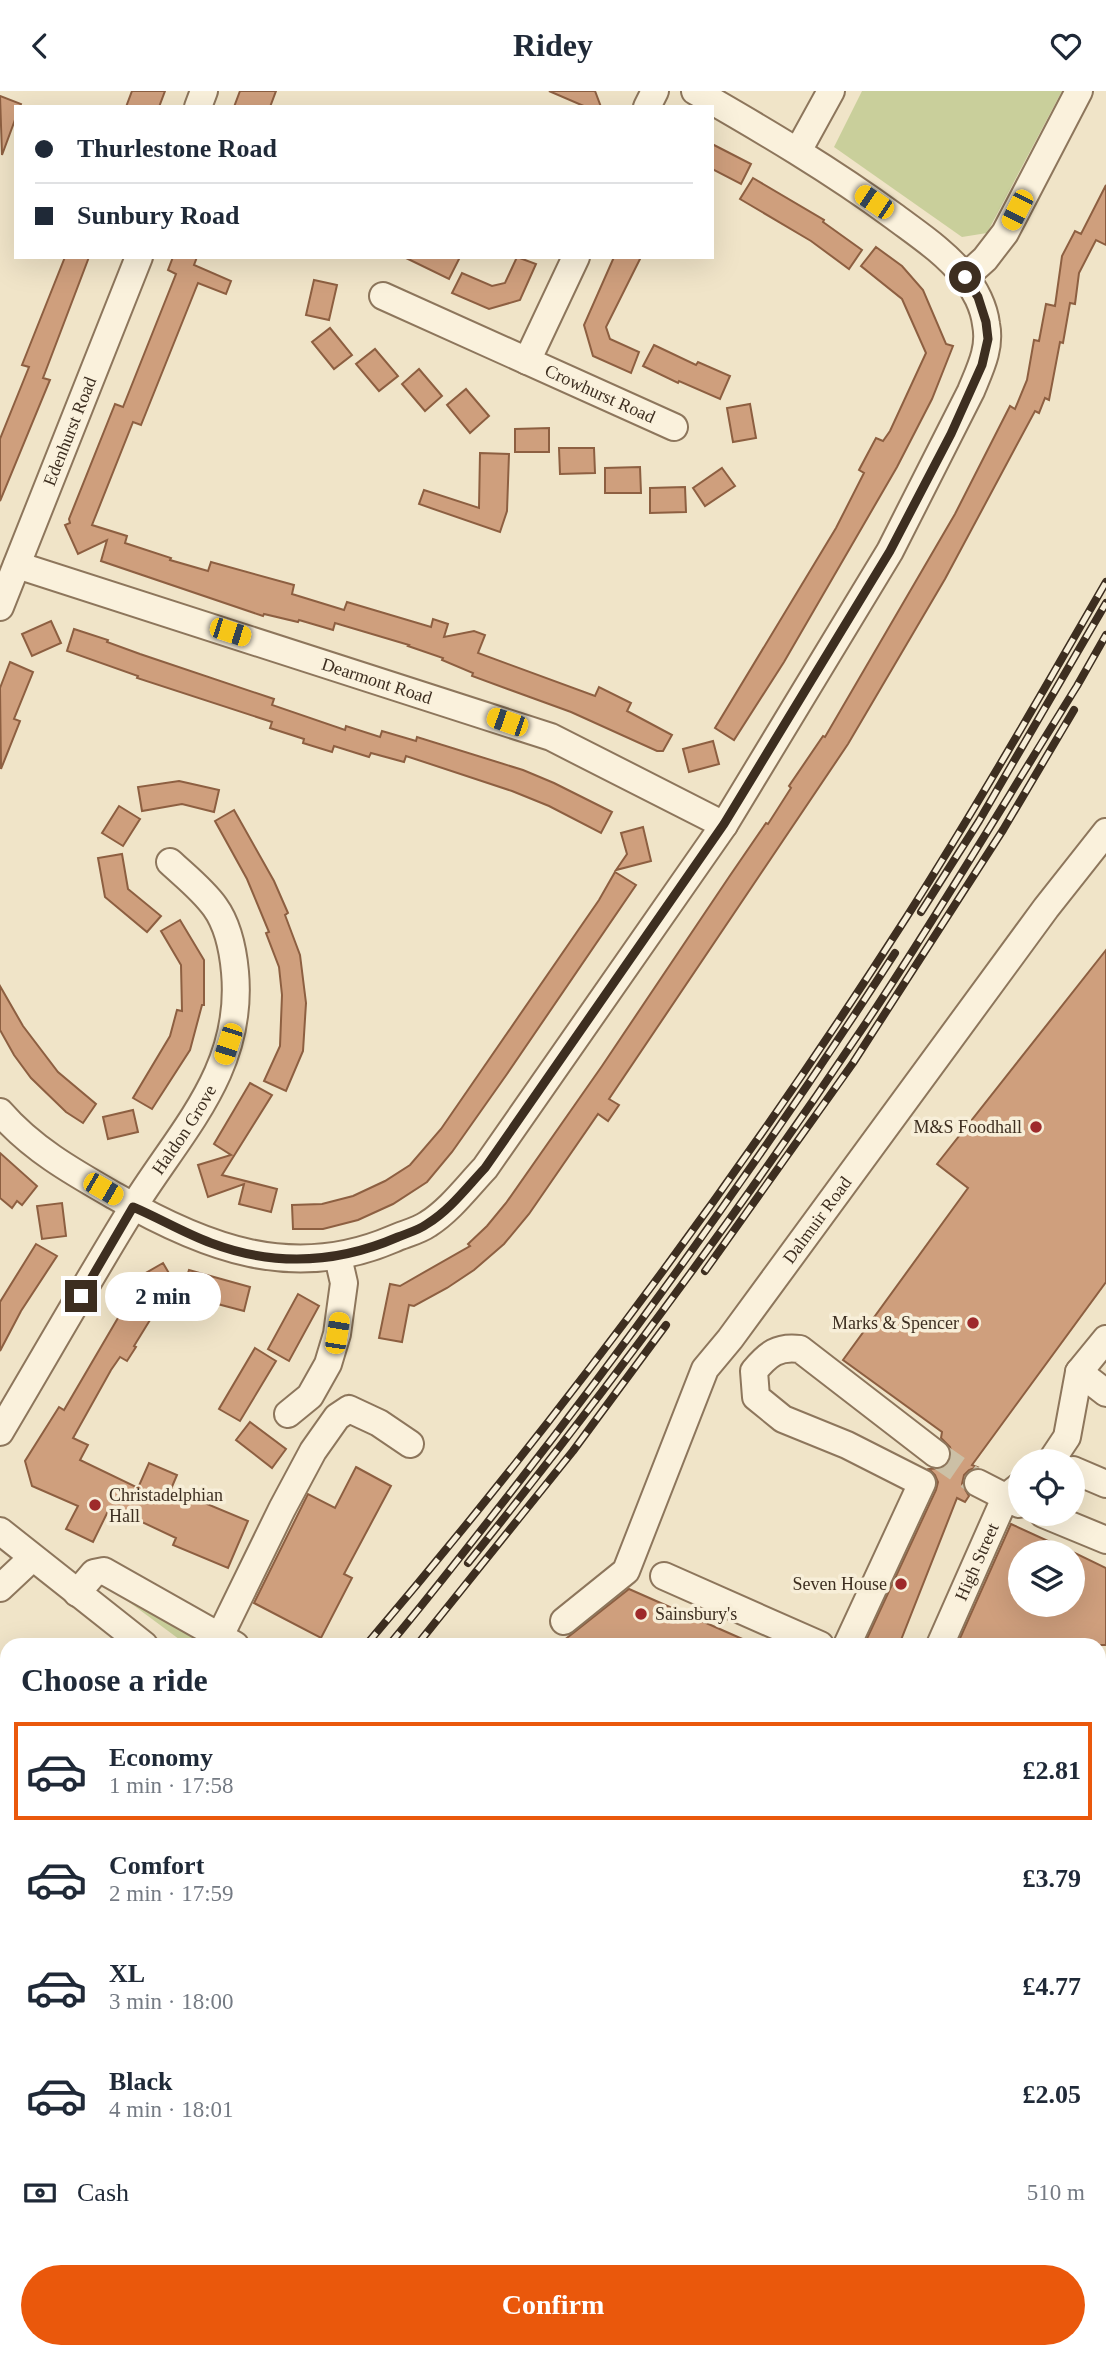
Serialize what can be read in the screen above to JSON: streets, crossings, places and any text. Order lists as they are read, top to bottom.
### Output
{
  "streets": {
    "street": [
      "Crowhurst Road",
      "Edenhurst Road",
      "Dearmont Road",
      "Haldon Grove",
      "Dalmuir Road",
      "High Street"
    ]
  },
  "crossings": [
    ["Edenhurst Road", "Dearmont Road"]
  ],
  "places": [
    "M&S Foodhall",
    "Marks & Spencer",
    "Christadelphian Hall",
    "Seven House",
    "Sainsbury's"
  ],
  "page": {
    "header": "Ridey",
    "banner": ["Thurlestone Road", "Sunbury Road"],
    "bubble": "2 min",
    "heading": "Choose a ride",
    "list": [
      {
        "name": "Economy",
        "note": "1 min · 17:58",
        "value": "£2.81"
      },
      {
        "name": "Comfort",
        "note": "2 min · 17:59",
        "value": "£3.79"
      },
      {
        "name": "XL",
        "note": "3 min · 18:00",
        "value": "£4.77"
      },
      {
        "name": "Black",
        "note": "4 min · 18:01",
        "value": "£2.05"
      }
    ],
    "pay": ["Cash", "510 m"],
    "buttons": "Confirm"
  }
}
